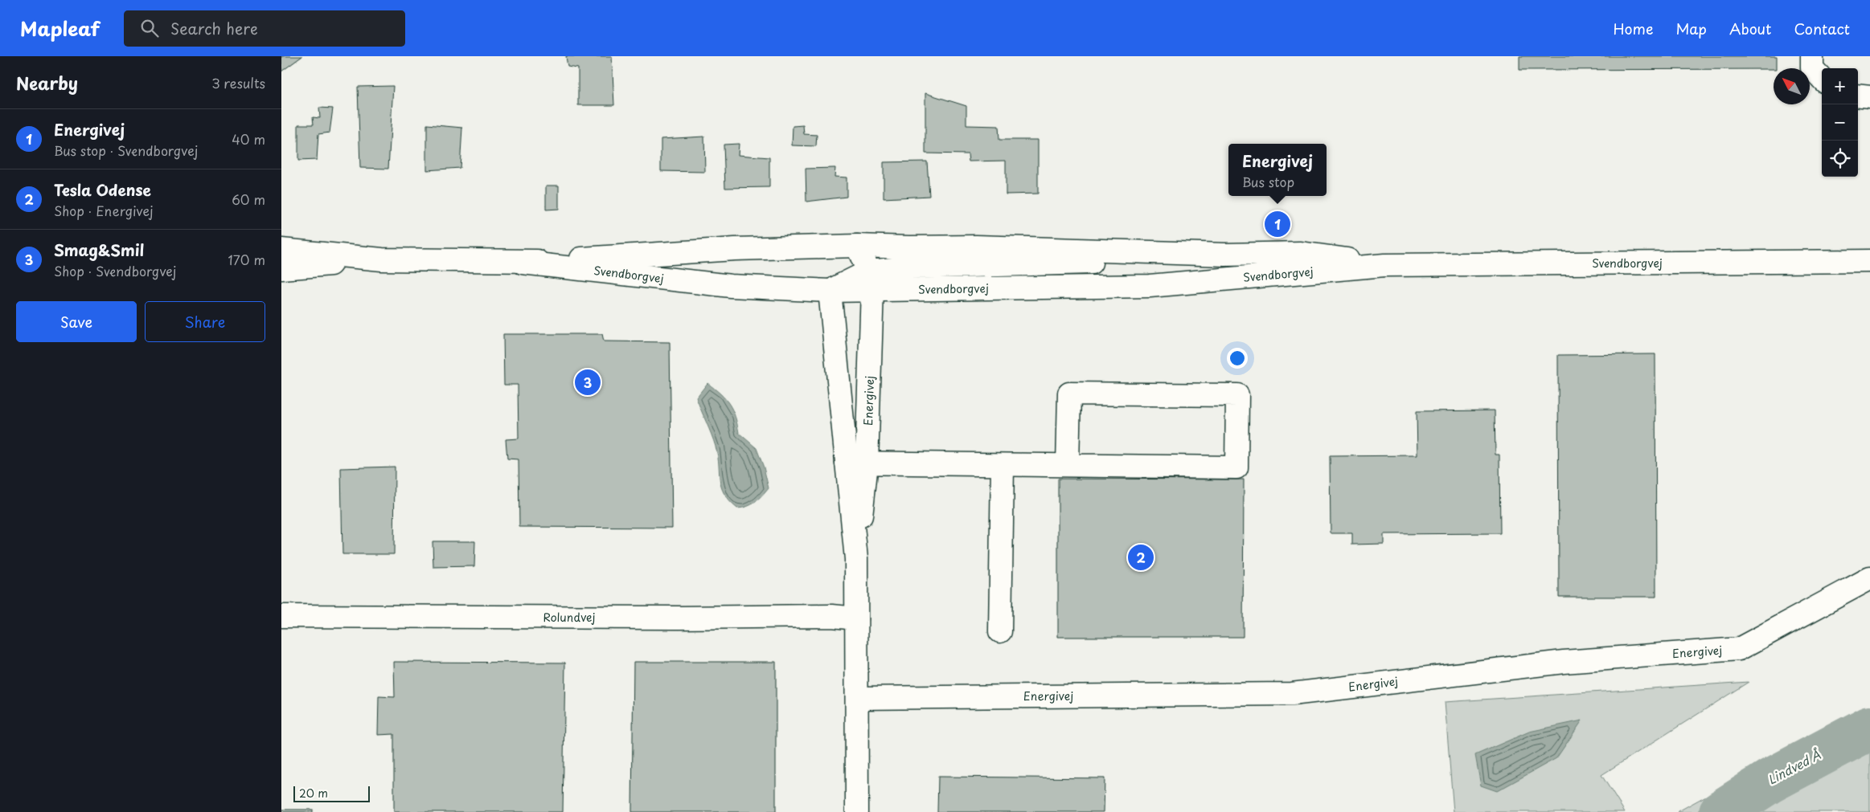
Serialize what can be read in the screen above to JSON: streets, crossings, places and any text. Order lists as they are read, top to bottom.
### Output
{
  "streets": {
    "main road": ["Svendborgvej", "Energivej", "Rolundvej"]
  },
  "crossings": [
    ["Svendborgvej", "Energivej"],
    ["Energivej", "Rolundvej"]
  ],
  "water": ["Lindved Å"],
  "scale_bar": "20 m",
  "north": "top left",
  "page": {
    "header": "Mapleaf",
    "search": "Search here",
    "nav": [
      "Home",
      "Map",
      "About",
      "Contact"
    ],
    "heading": ["Nearby", "3 results"],
    "map_buttons": ["+", "−"],
    "list": [
      {
        "mark": "1",
        "name": "Energivej",
        "note": "Bus stop · Svendborgvej",
        "value": "40 m"
      },
      {
        "mark": "2",
        "name": "Tesla Odense",
        "note": "Shop · Energivej",
        "value": "60 m"
      },
      {
        "mark": "3",
        "name": "Smag&Smil",
        "note": "Shop · Svendborgvej",
        "value": "170 m"
      }
    ],
    "popup": ["Energivej", "Bus stop"],
    "pins": ["1", "3", "2"],
    "buttons": ["Save", "Share"],
    "scale": "20 m"
  }
}
